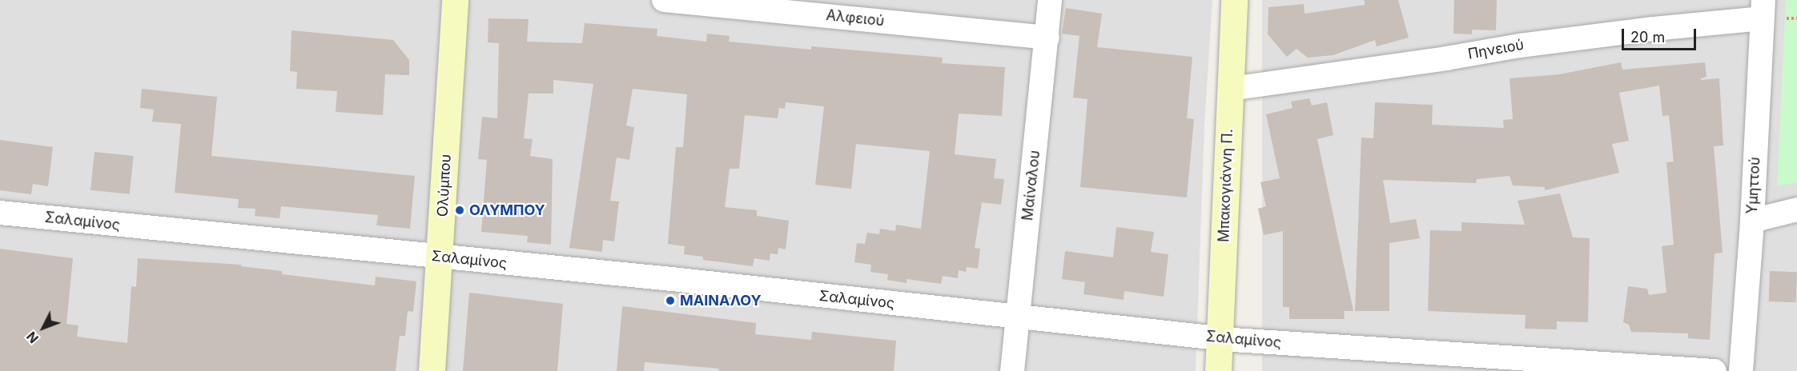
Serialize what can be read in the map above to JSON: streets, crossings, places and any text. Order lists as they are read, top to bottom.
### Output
{
  "streets": {
    "street": [
      "Αλφειού",
      "Πηνειού",
      "Ολύμπου",
      "Μαίναλου",
      "Μπακογιάννη Π.",
      "Υμηττού",
      "Σαλαμίνος"
    ]
  },
  "crossings": [
    ["Αλφειού", "Μαίναλου"],
    ["Πηνειού", "Μπακογιάννη Π."],
    ["Πηνειού", "Υμηττού"],
    ["Ολύμπου", "Σαλαμίνος"],
    ["Μαίναλου", "Σαλαμίνος"],
    ["Μπακογιάννη Π.", "Σαλαμίνος"]
  ],
  "places": ["ΟΛΥΜΠΟΥ", "ΜΑΙΝΑΛΟΥ"],
  "scale_bar": "20 m",
  "north": "bottom left"
}
